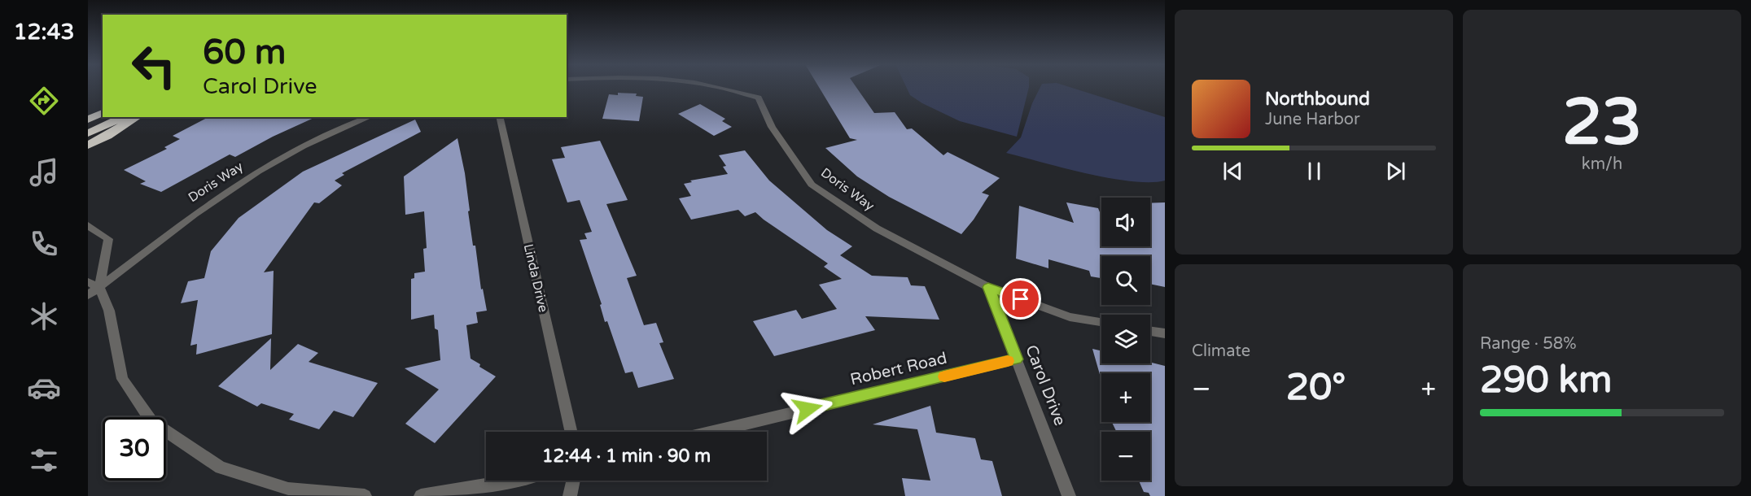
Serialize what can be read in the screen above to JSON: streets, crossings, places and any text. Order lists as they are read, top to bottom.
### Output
{
  "streets": {
    "street": [
      "Doris Way",
      "Linda Drive",
      "Robert Road",
      "Carol Drive"
    ]
  },
  "crossings": [
    ["Doris Way", "Carol Drive"],
    ["Robert Road", "Carol Drive"]
  ],
  "page": {
    "tabs": "12:43",
    "tile": [
      ["23", "km/h"],
      "Climate",
      ["Range · 58%", "290 km"]
    ],
    "turn": ["60 m", "Carol Drive"],
    "song": ["Northbound", "June Harbor"],
    "map_buttons": ["+", "−"],
    "heat": ["−", "20°", "+"],
    "limit": "30",
    "trip": "12:44 · 1 min · 90 m"
  }
}
